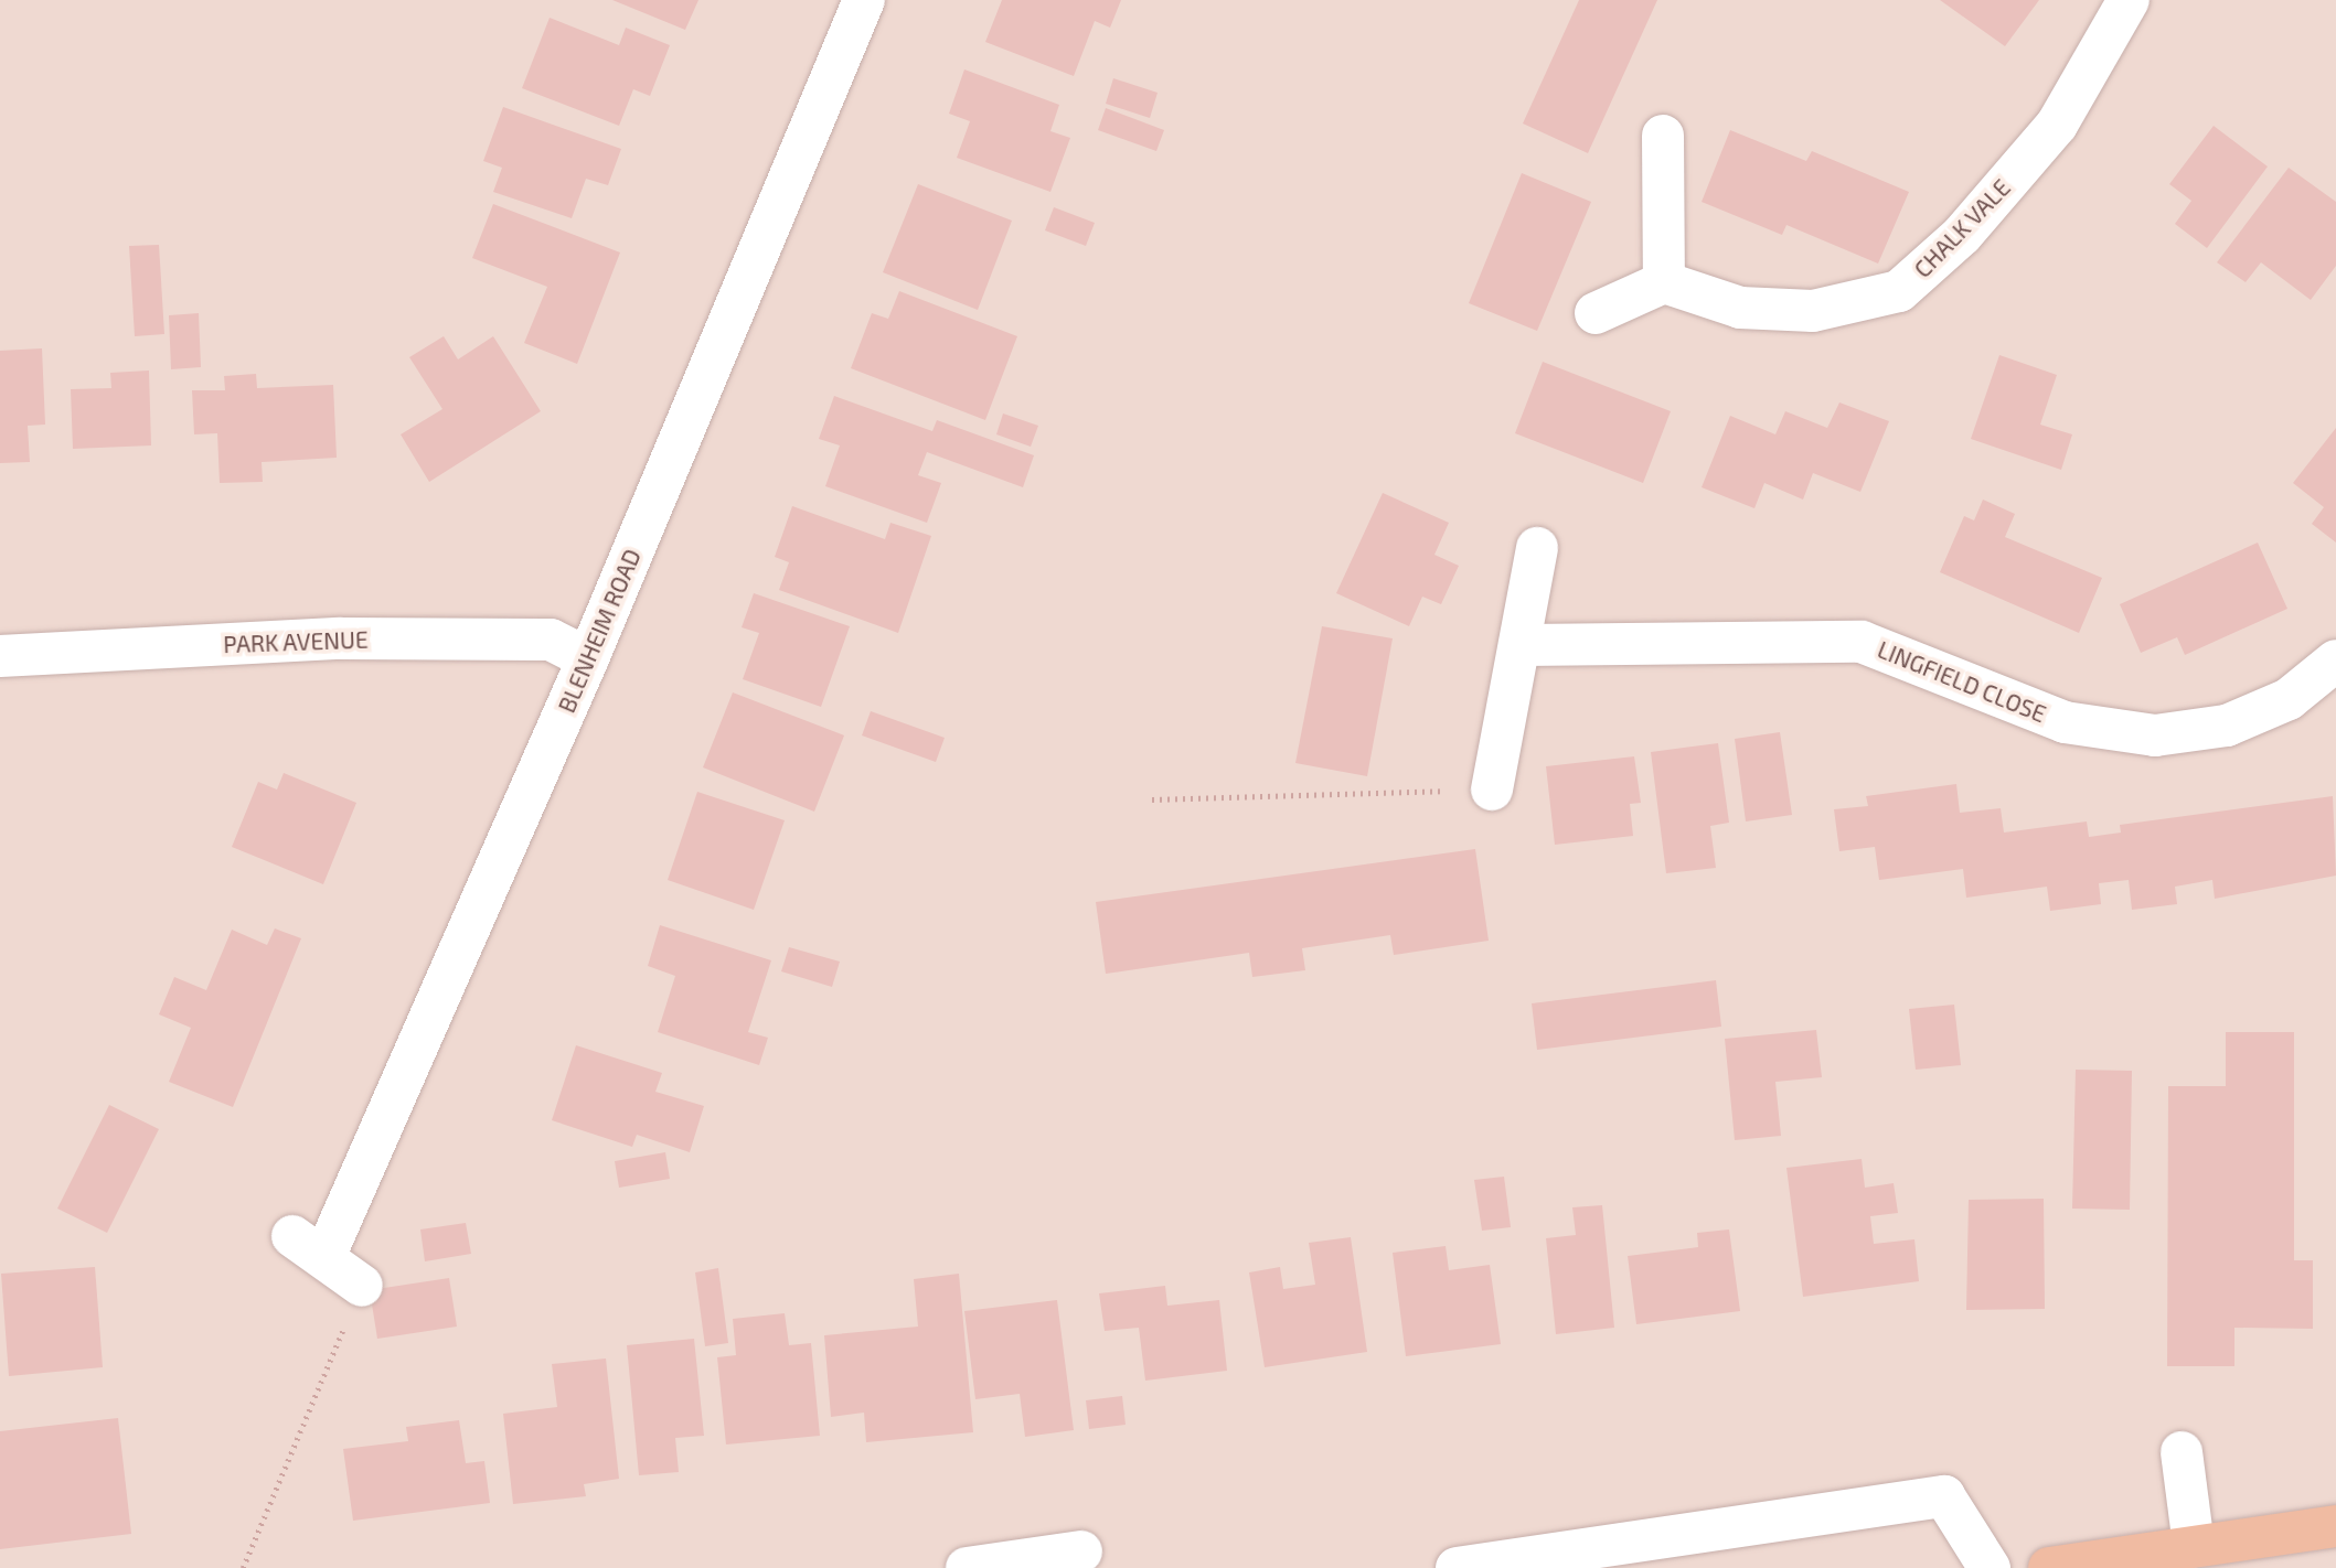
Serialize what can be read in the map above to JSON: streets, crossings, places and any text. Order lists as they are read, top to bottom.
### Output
{
  "streets": {
    "street": [
      "CHALK VALE",
      "BLENHEIM ROAD",
      "PARK AVENUE",
      "LINGFIELD CLOSE"
    ]
  },
  "crossings": [
    ["BLENHEIM ROAD", "PARK AVENUE"]
  ]
}
